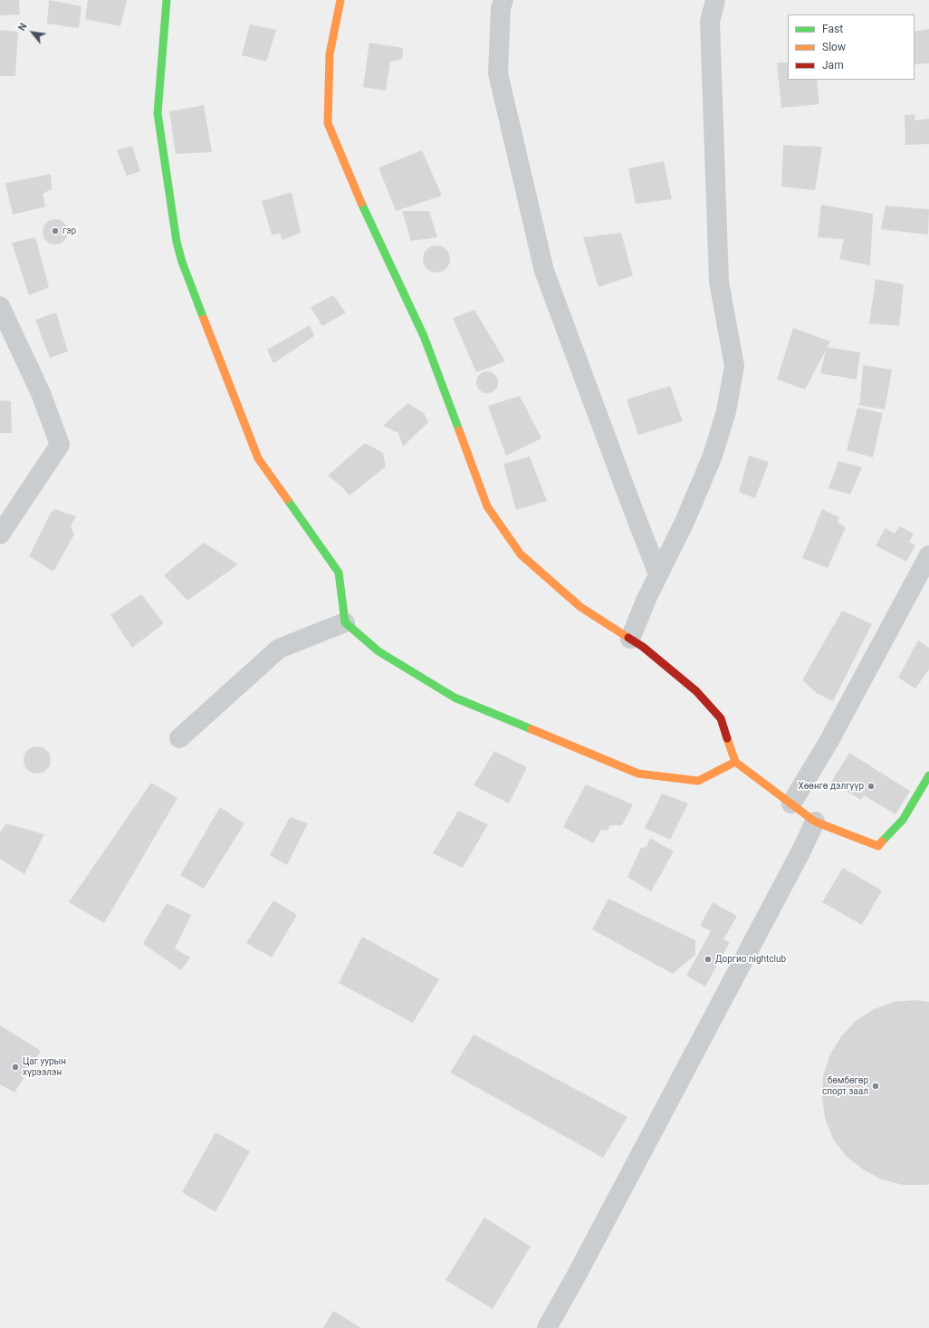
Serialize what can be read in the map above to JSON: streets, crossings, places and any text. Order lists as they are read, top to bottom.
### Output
{
  "places": [
    "гэр",
    "Хөөнгө дэлгүүр",
    "Доргио nightclub",
    "Цаг уурын хүрээлэн",
    "бөмбөгөр спорт заал"
  ],
  "legend": ["Fast", "Slow", "Jam"],
  "north": "top left"
}
